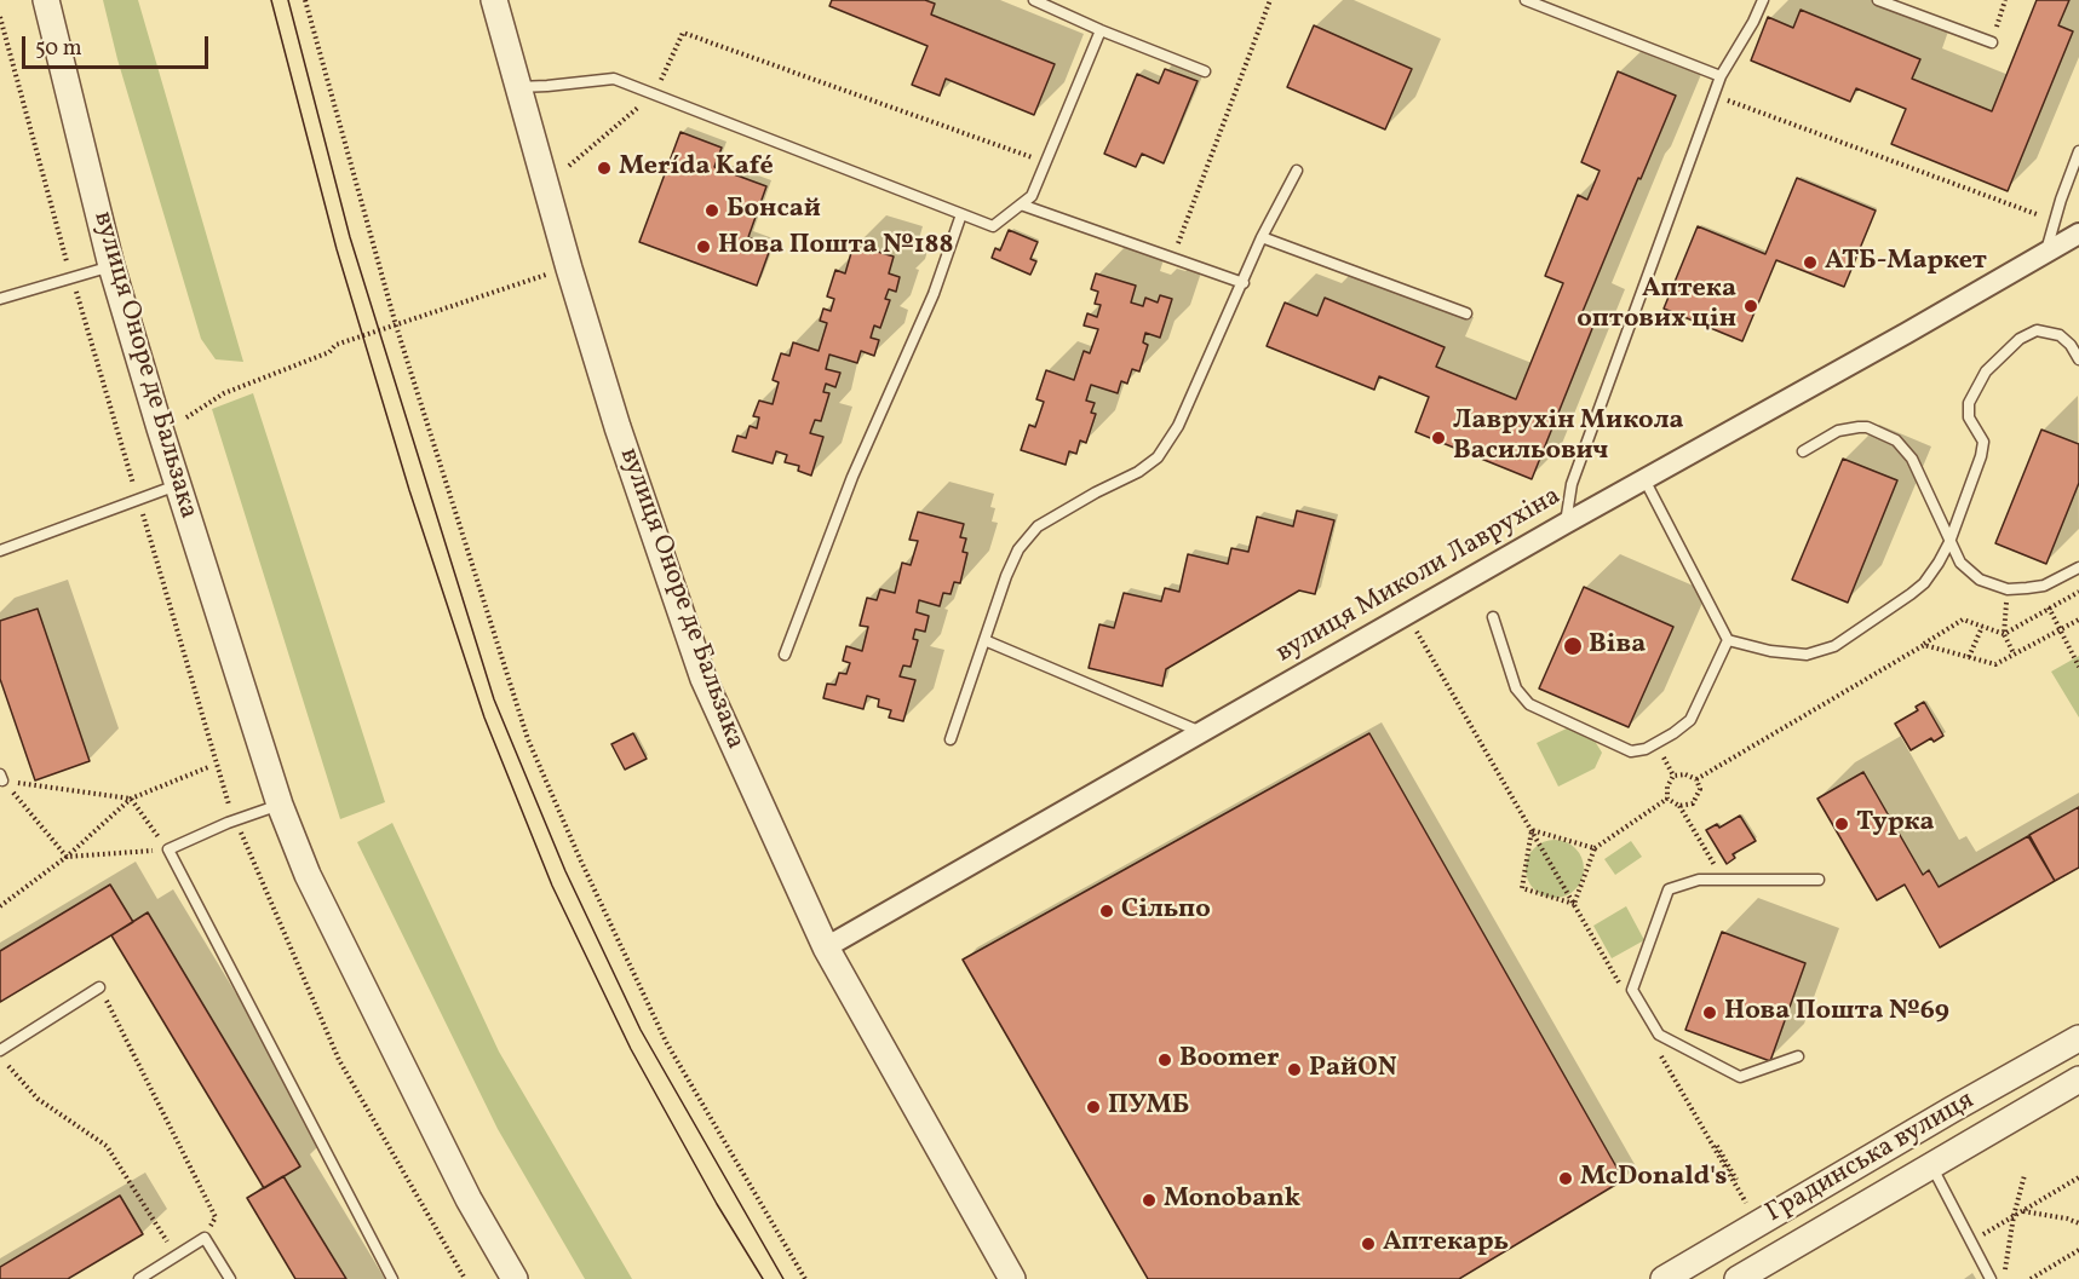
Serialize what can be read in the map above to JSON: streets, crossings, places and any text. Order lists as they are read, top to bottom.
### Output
{
  "streets": {
    "street": ["вулиця Оноре де Бальзака", "вулиця Миколи Лаврухіна", "Градинська вулиця"]
  },
  "crossings": [
    ["вулиця Оноре де Бальзака", "вулиця Миколи Лаврухіна"]
  ],
  "places": [
    "Merída Kafé",
    "Бонсай",
    "Нова Пошта №188",
    "АТБ-Маркет",
    "Аптека оптових цін",
    "Лаврухін Микола Васильович",
    "Віва",
    "Турка",
    "Сільпо",
    "Нова Пошта №69",
    "Boomer",
    "РайON",
    "ПУМБ",
    "McDonald's",
    "Monobank",
    "Аптекарь"
  ],
  "scale_bar": "50 m"
}
